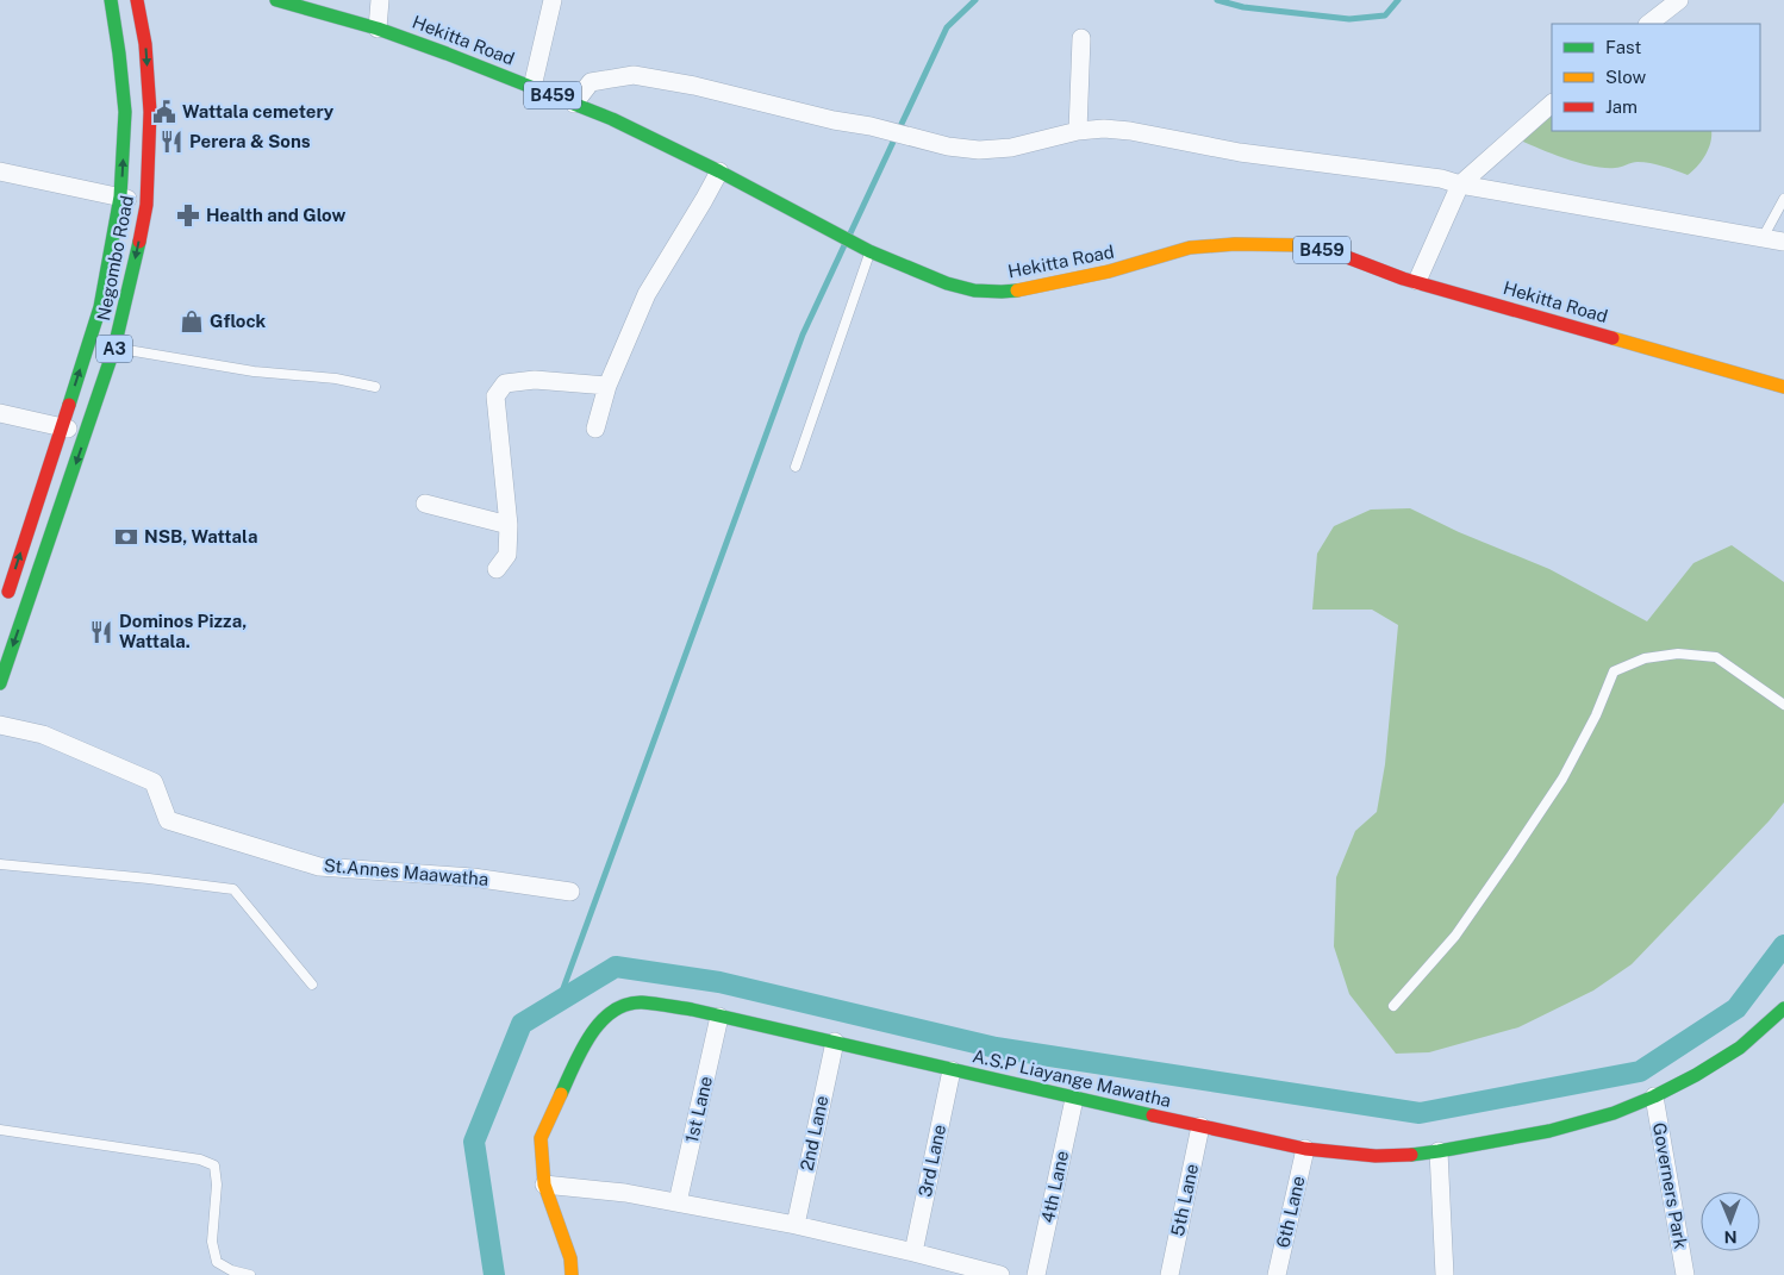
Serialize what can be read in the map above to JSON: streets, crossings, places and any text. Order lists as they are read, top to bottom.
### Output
{
  "streets": {
    "main road": [
      "Hekitta Road",
      "B459",
      "Negombo Road",
      "A3",
      "A.S.P Liayange Mawatha"
    ],
    "street": [
      "St.Annes Maawatha",
      "1st Lane",
      "2nd Lane",
      "3rd Lane",
      "Governers Park",
      "4th Lane",
      "5th Lane",
      "6th Lane"
    ]
  },
  "crossings": [
    ["A.S.P Liayange Mawatha", "1st Lane"],
    ["A.S.P Liayange Mawatha", "2nd Lane"],
    ["A.S.P Liayange Mawatha", "3rd Lane"],
    ["A.S.P Liayange Mawatha", "Governers Park"],
    ["A.S.P Liayange Mawatha", "4th Lane"],
    ["A.S.P Liayange Mawatha", "5th Lane"],
    ["A.S.P Liayange Mawatha", "6th Lane"]
  ],
  "places": {
    "public building": ["Wattala cemetery"],
    "restaurant": ["Perera & Sons", "Dominos Pizza, Wattala."],
    "pharmacy": ["Health and Glow"],
    "shop": ["Gflock"],
    "bank": ["NSB, Wattala"]
  },
  "legend": ["Fast", "Slow", "Jam"],
  "north": "bottom"
}
